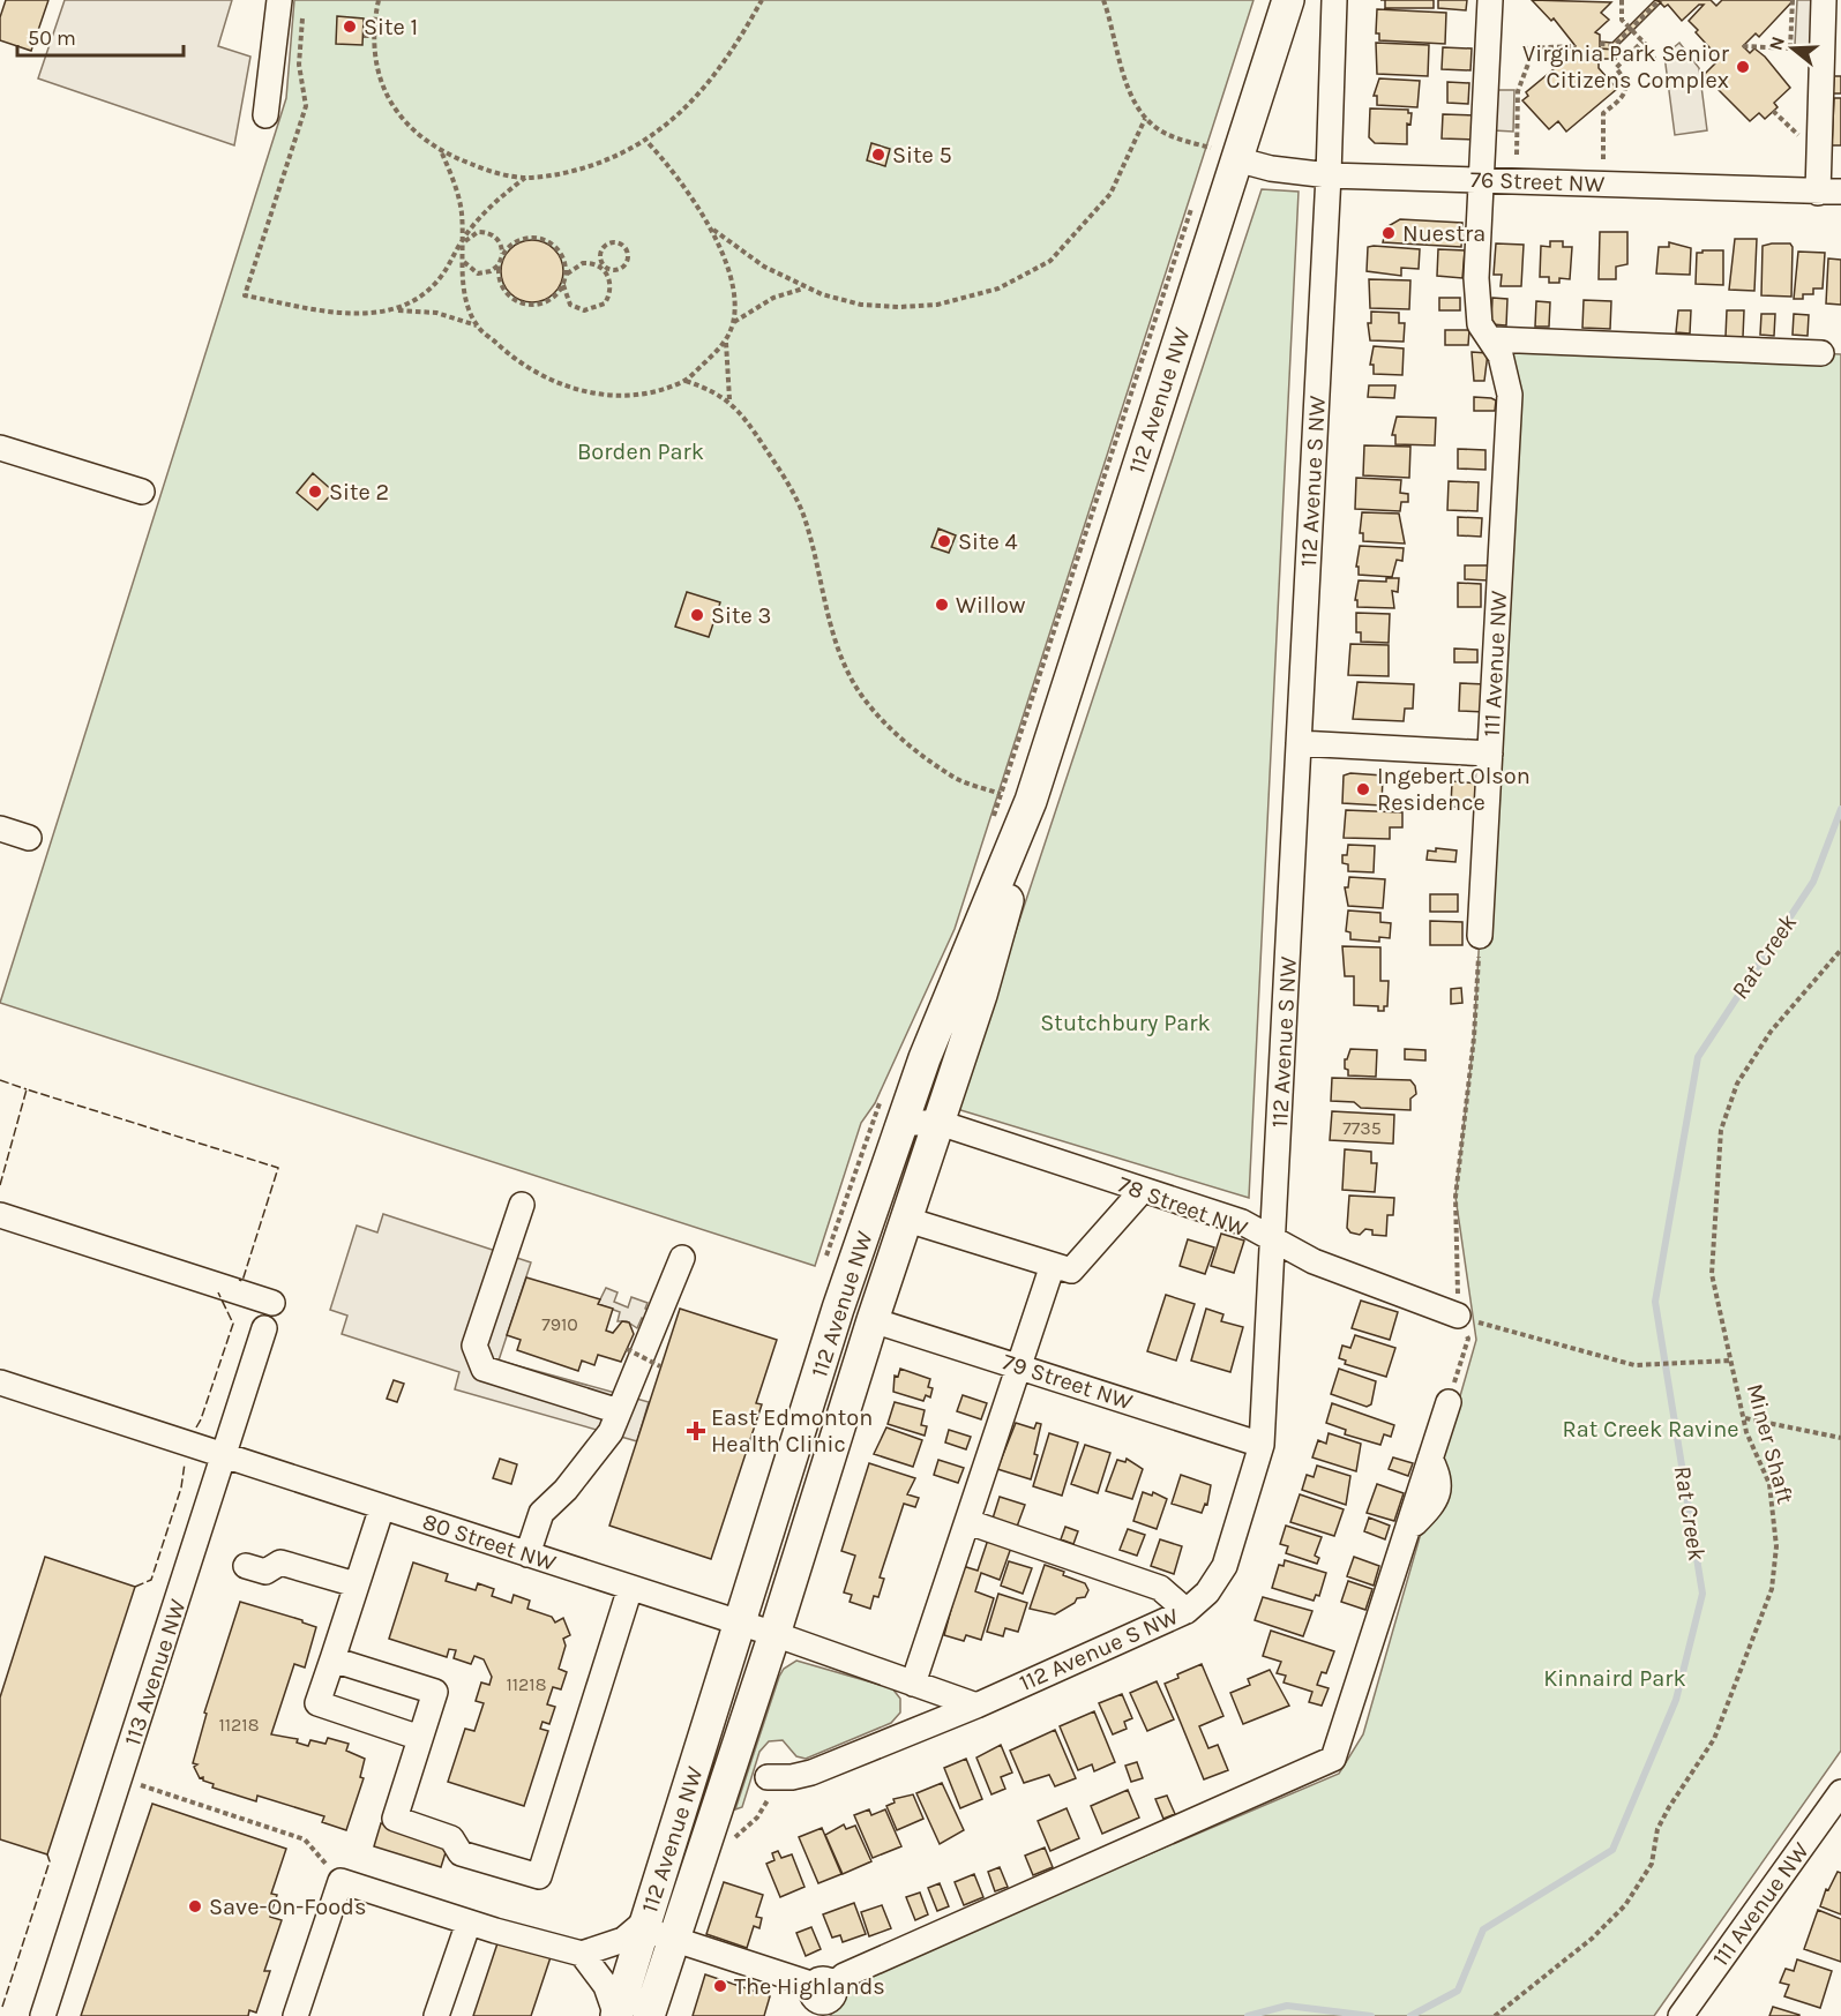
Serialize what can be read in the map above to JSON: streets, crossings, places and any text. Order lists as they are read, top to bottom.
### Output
{
  "streets": {
    "main road": ["112 Avenue NW"],
    "street": [
      "76 Street NW",
      "112 Avenue S NW",
      "111 Avenue NW",
      "78 Street NW",
      "79 Street NW",
      "80 Street NW",
      "113 Avenue NW"
    ],
    "path": ["Miner Shaft"]
  },
  "crossings": [
    ["76 Street NW", "112 Avenue NW"],
    ["76 Street NW", "112 Avenue S NW"],
    ["76 Street NW", "111 Avenue NW"],
    ["112 Avenue NW", "78 Street NW"],
    ["112 Avenue NW", "79 Street NW"],
    ["112 Avenue NW", "80 Street NW"],
    ["112 Avenue S NW", "78 Street NW"],
    ["112 Avenue S NW", "79 Street NW"],
    ["112 Avenue S NW", "80 Street NW"],
    ["80 Street NW", "113 Avenue NW"]
  ],
  "water": ["Rat Creek"],
  "parks": [
    "Borden Park",
    "Stutchbury Park",
    "Rat Creek Ravine",
    "Kinnaird Park"
  ],
  "places": {
    "other": [
      "Site 1",
      "Virginia Park Senior Citizens Complex",
      "Site 5",
      "Nuestra",
      "Site 2",
      "Site 4",
      "Willow",
      "Site 3",
      "Ingebert Olson Residence",
      "Save-On-Foods",
      "The Highlands"
    ],
    "health": ["East Edmonton Health Clinic"]
  },
  "house_numbers": [
    "7735",
    "7910",
    "11218",
    "11218"
  ],
  "scale_bar": "50 m",
  "north": "left"
}
